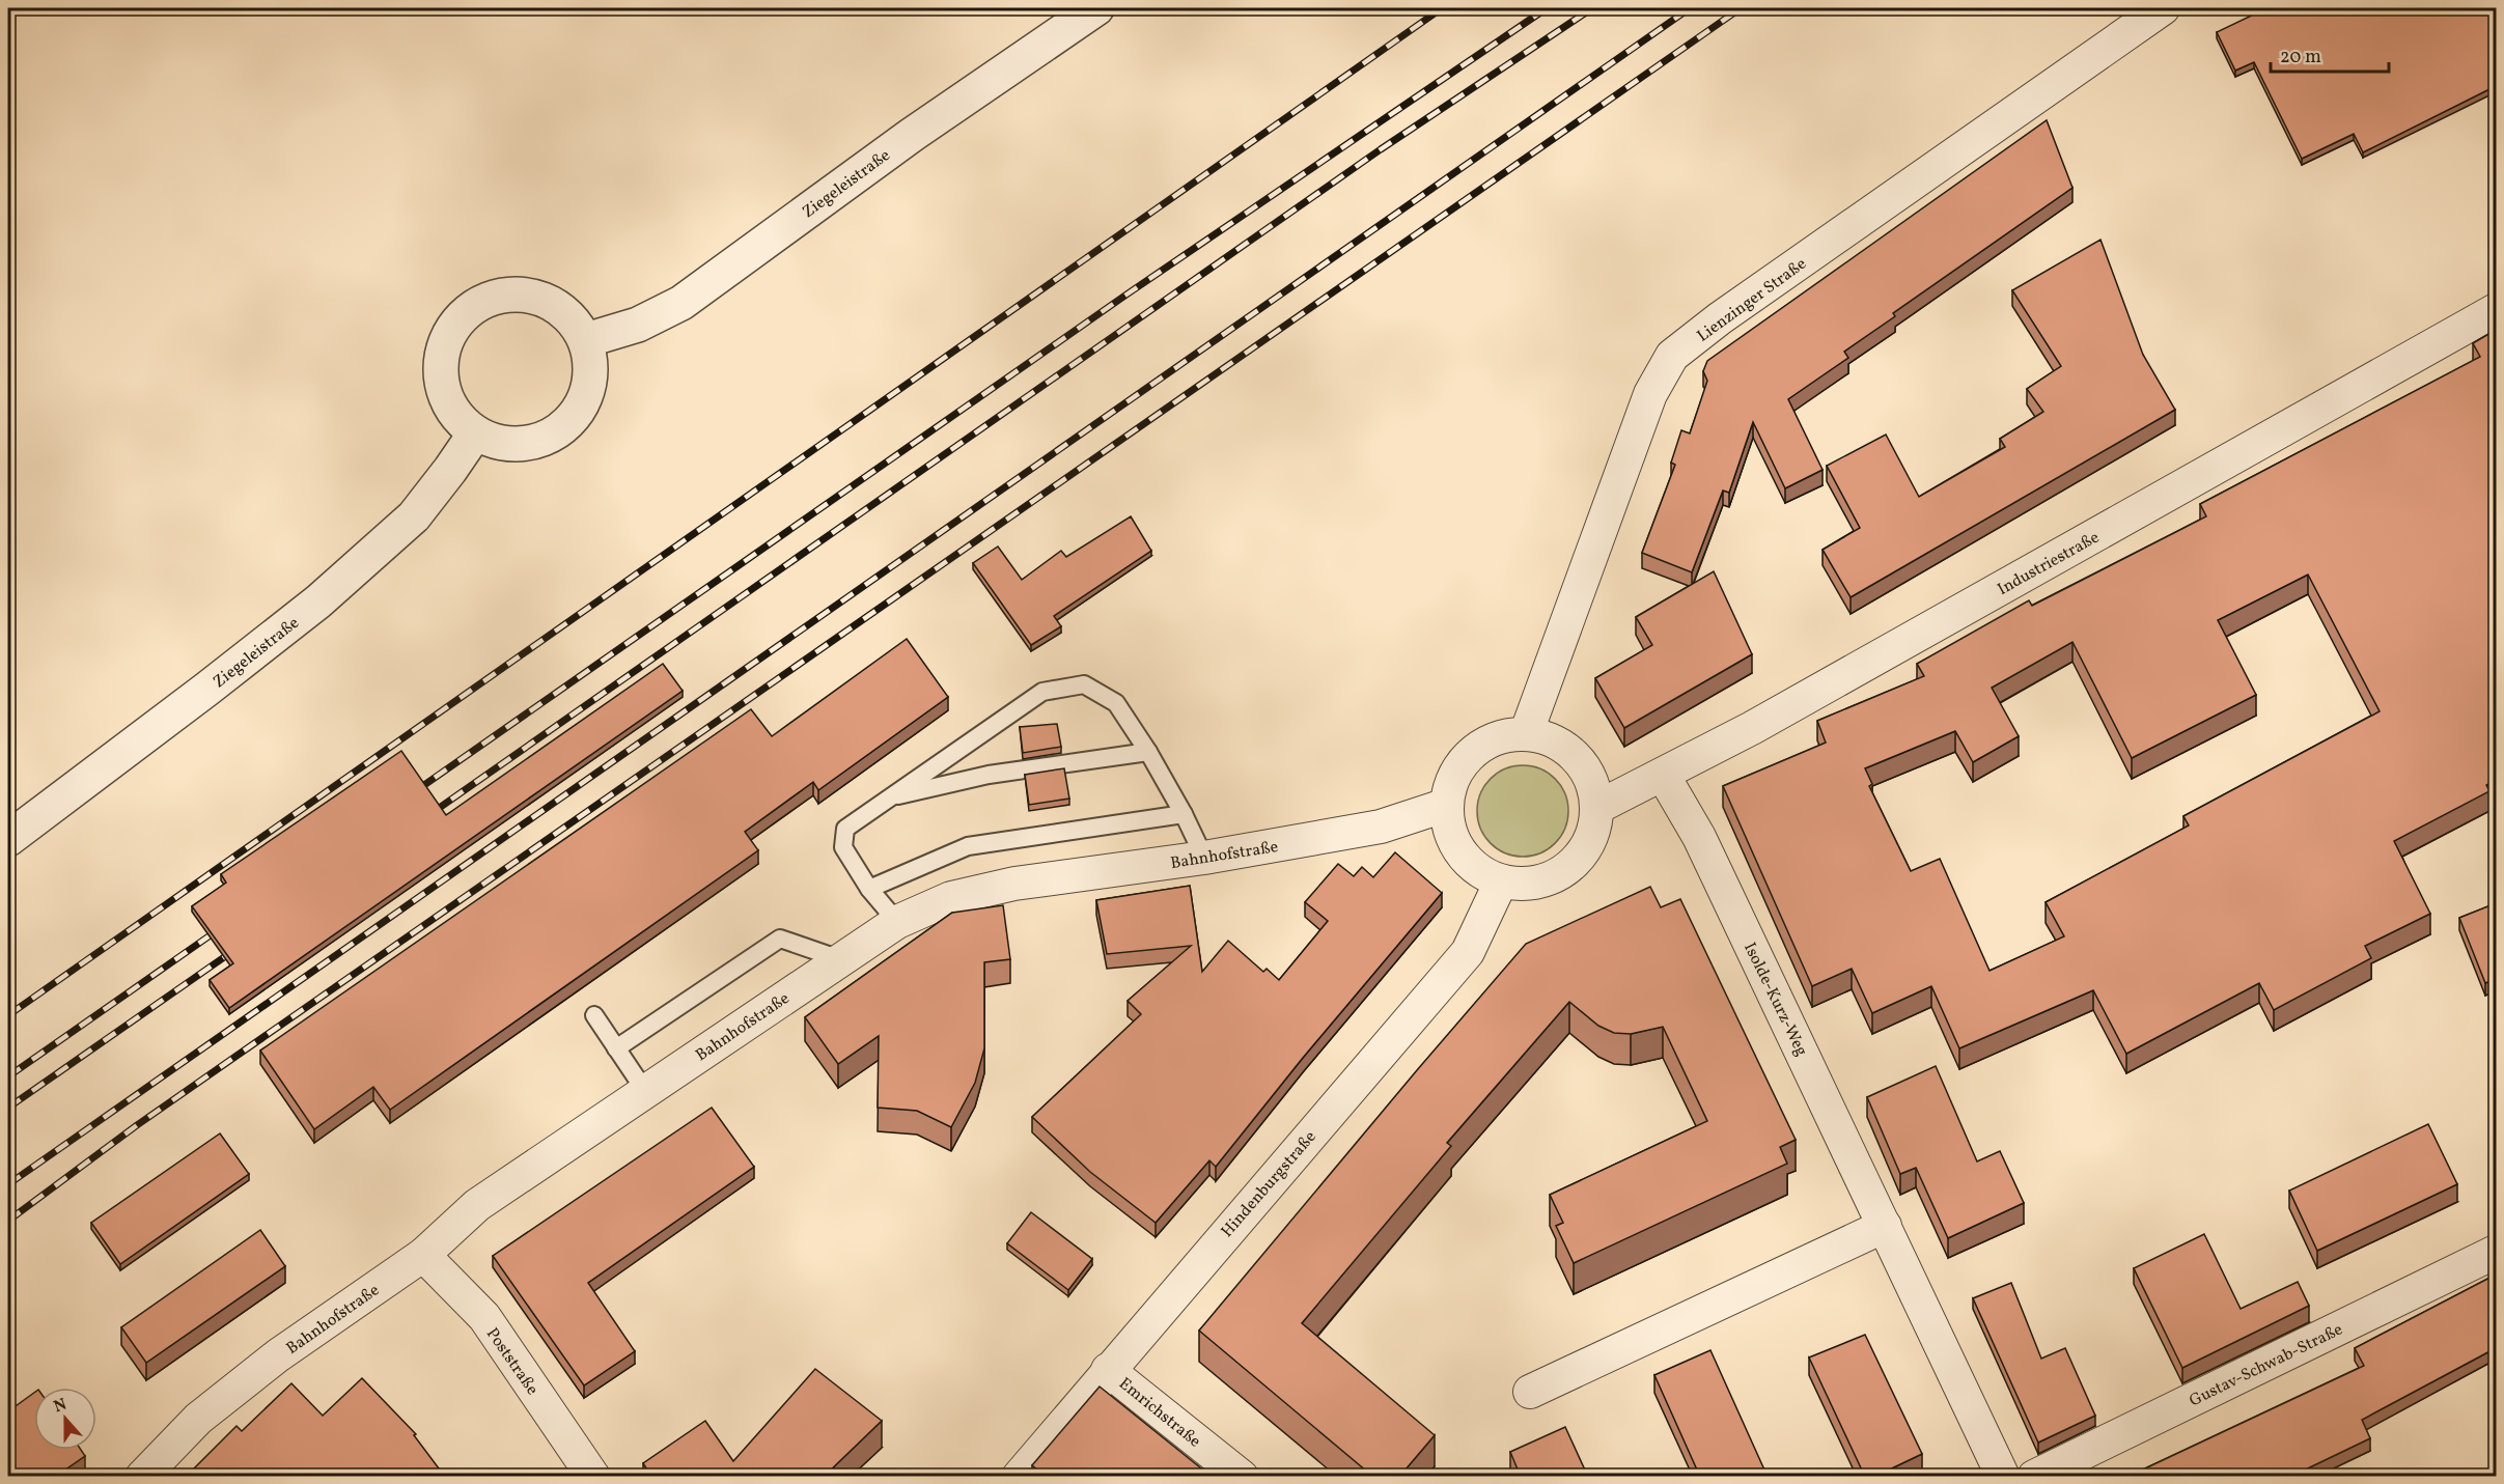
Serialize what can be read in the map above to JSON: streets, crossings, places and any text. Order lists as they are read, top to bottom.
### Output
{
  "streets": {
    "street": [
      "Ziegeleistraße",
      "Lienzinger Straße",
      "Industriestraße",
      "Bahnhofstraße",
      "Isolde-Kurz-Weg",
      "Hindenburgstraße",
      "Poststraße",
      "Gustav-Schwab-Straße",
      "Emrichstraße"
    ]
  },
  "crossings": [
    ["Lienzinger Straße", "Industriestraße"],
    ["Lienzinger Straße", "Bahnhofstraße"],
    ["Lienzinger Straße", "Hindenburgstraße"],
    ["Industriestraße", "Bahnhofstraße"],
    ["Industriestraße", "Isolde-Kurz-Weg"],
    ["Industriestraße", "Hindenburgstraße"],
    ["Bahnhofstraße", "Hindenburgstraße"],
    ["Bahnhofstraße", "Poststraße"],
    ["Hindenburgstraße", "Emrichstraße"]
  ],
  "scale_bar": "20 m",
  "north": "top"
}
